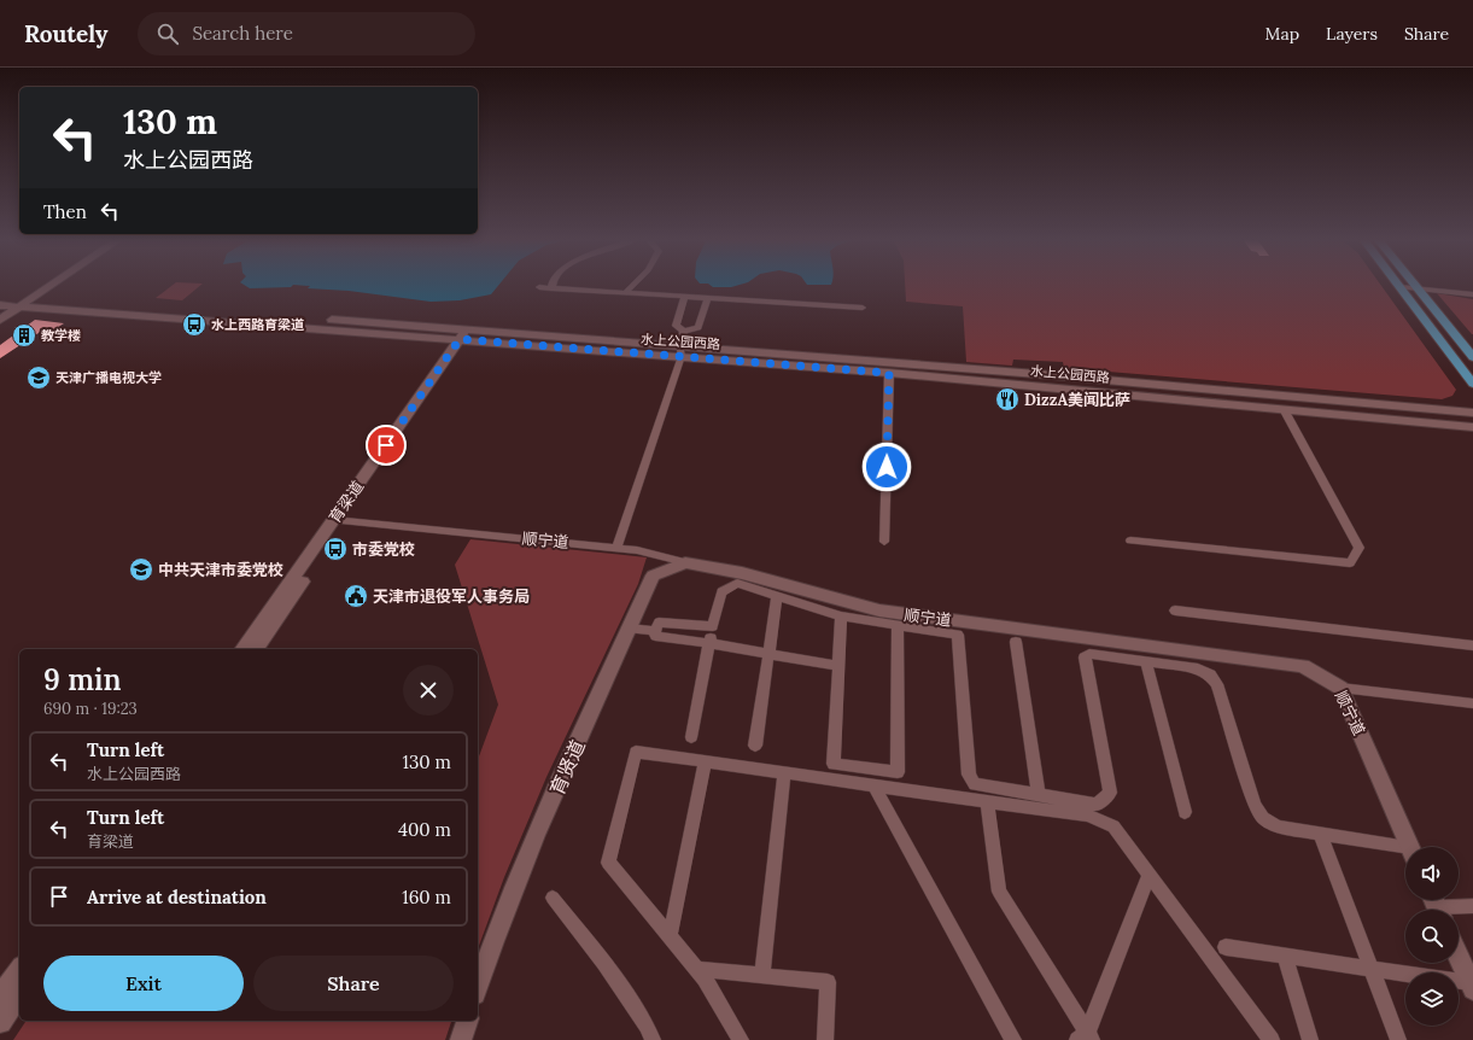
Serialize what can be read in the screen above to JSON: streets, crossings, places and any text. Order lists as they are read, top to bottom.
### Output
{
  "streets": {
    "main road": [
      "水上公园西路",
      "育梁道",
      "顺宁道",
      "育贤道"
    ]
  },
  "crossings": [
    ["育梁道", "顺宁道"],
    ["顺宁道", "育贤道"]
  ],
  "places": {
    "bus stop": ["水上西路育梁道", "市委党校"],
    "building": ["教学楼"],
    "school or university": ["天津广播电视大学", "中共天津市委党校"],
    "restaurant": ["DizzA美闻比萨"],
    "public building": ["天津市退役军人事务局"]
  },
  "page": {
    "header": "Routely",
    "search": "Search here",
    "nav": ["Map", "Layers", "Share"],
    "turn": ["130 m", "水上公园西路"],
    "then": "Then",
    "heading": ["9 min", "690 m · 19:23"],
    "list": [
      {
        "name": "Turn left",
        "note": "水上公园西路",
        "value": "130 m"
      },
      {
        "name": "Turn left",
        "note": "育梁道",
        "value": "400 m"
      },
      {
        "name": "Arrive at destination",
        "value": "160 m"
      }
    ],
    "buttons": ["Exit", "Share"]
  }
}
